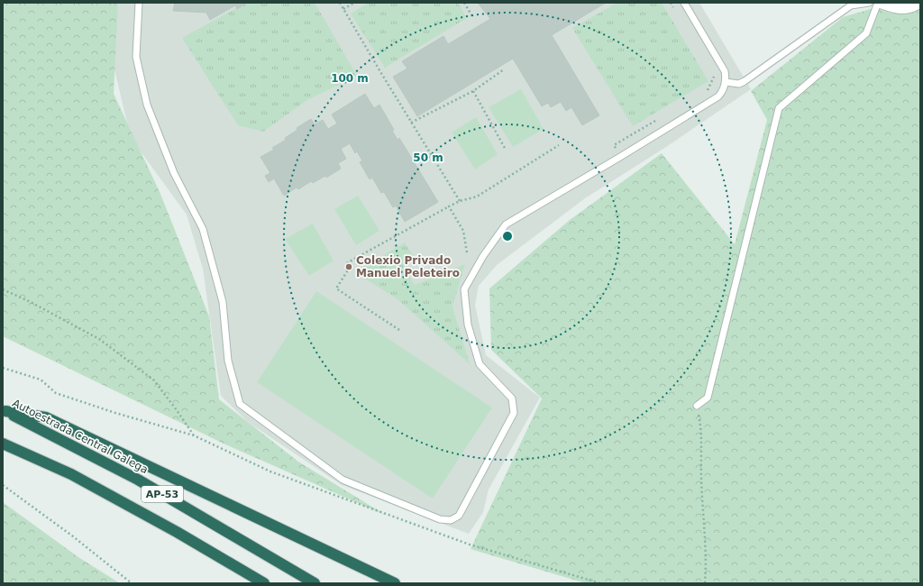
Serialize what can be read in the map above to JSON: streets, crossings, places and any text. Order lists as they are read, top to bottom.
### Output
{
  "streets": {
    "highway": ["Autoestrada Central Galega", "AP-53"]
  },
  "places": ["Colexio Privado Manuel Peleteiro"],
  "rings": ["100 m", "50 m"]
}
